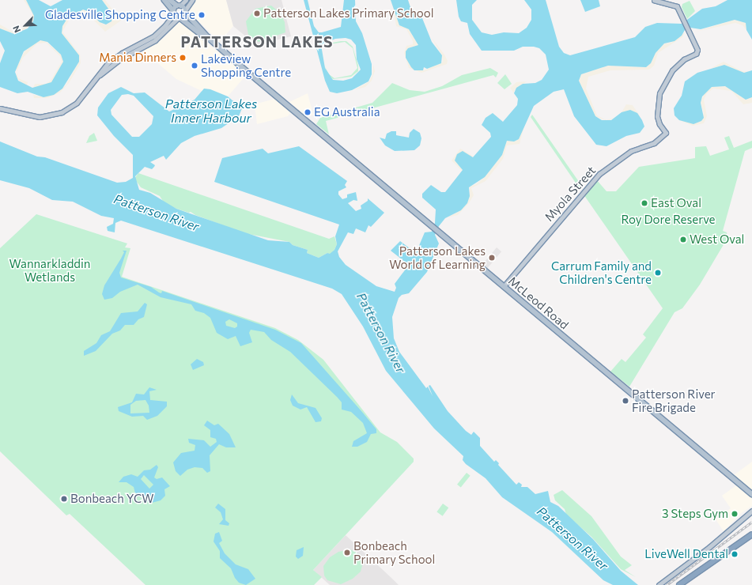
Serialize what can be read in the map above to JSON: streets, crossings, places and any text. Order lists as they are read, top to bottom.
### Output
{
  "streets": {
    "main road": ["McLeod Road"],
    "street": ["Myola Street"]
  },
  "crossings": [
    ["Myola Street", "McLeod Road"]
  ],
  "districts": ["PATTERSON LAKES"],
  "water": ["Patterson Lakes Inner Harbour", "Patterson River"],
  "parks": ["Roy Dore Reserve", "Wannarkladdin Wetlands"],
  "places": [
    "Patterson Lakes Primary School",
    "Gladesville Shopping Centre",
    "Mania Dinners",
    "Lakeview Shopping Centre",
    "EG Australia",
    "East Oval",
    "West Oval",
    "Patterson Lakes World of Learning",
    "Carrum Family and Children's Centre",
    "Patterson River Fire Brigade",
    "Bonbeach YCW",
    "3 Steps Gym",
    "Bonbeach Primary School",
    "LiveWell Dental"
  ],
  "north": "bottom left"
}
